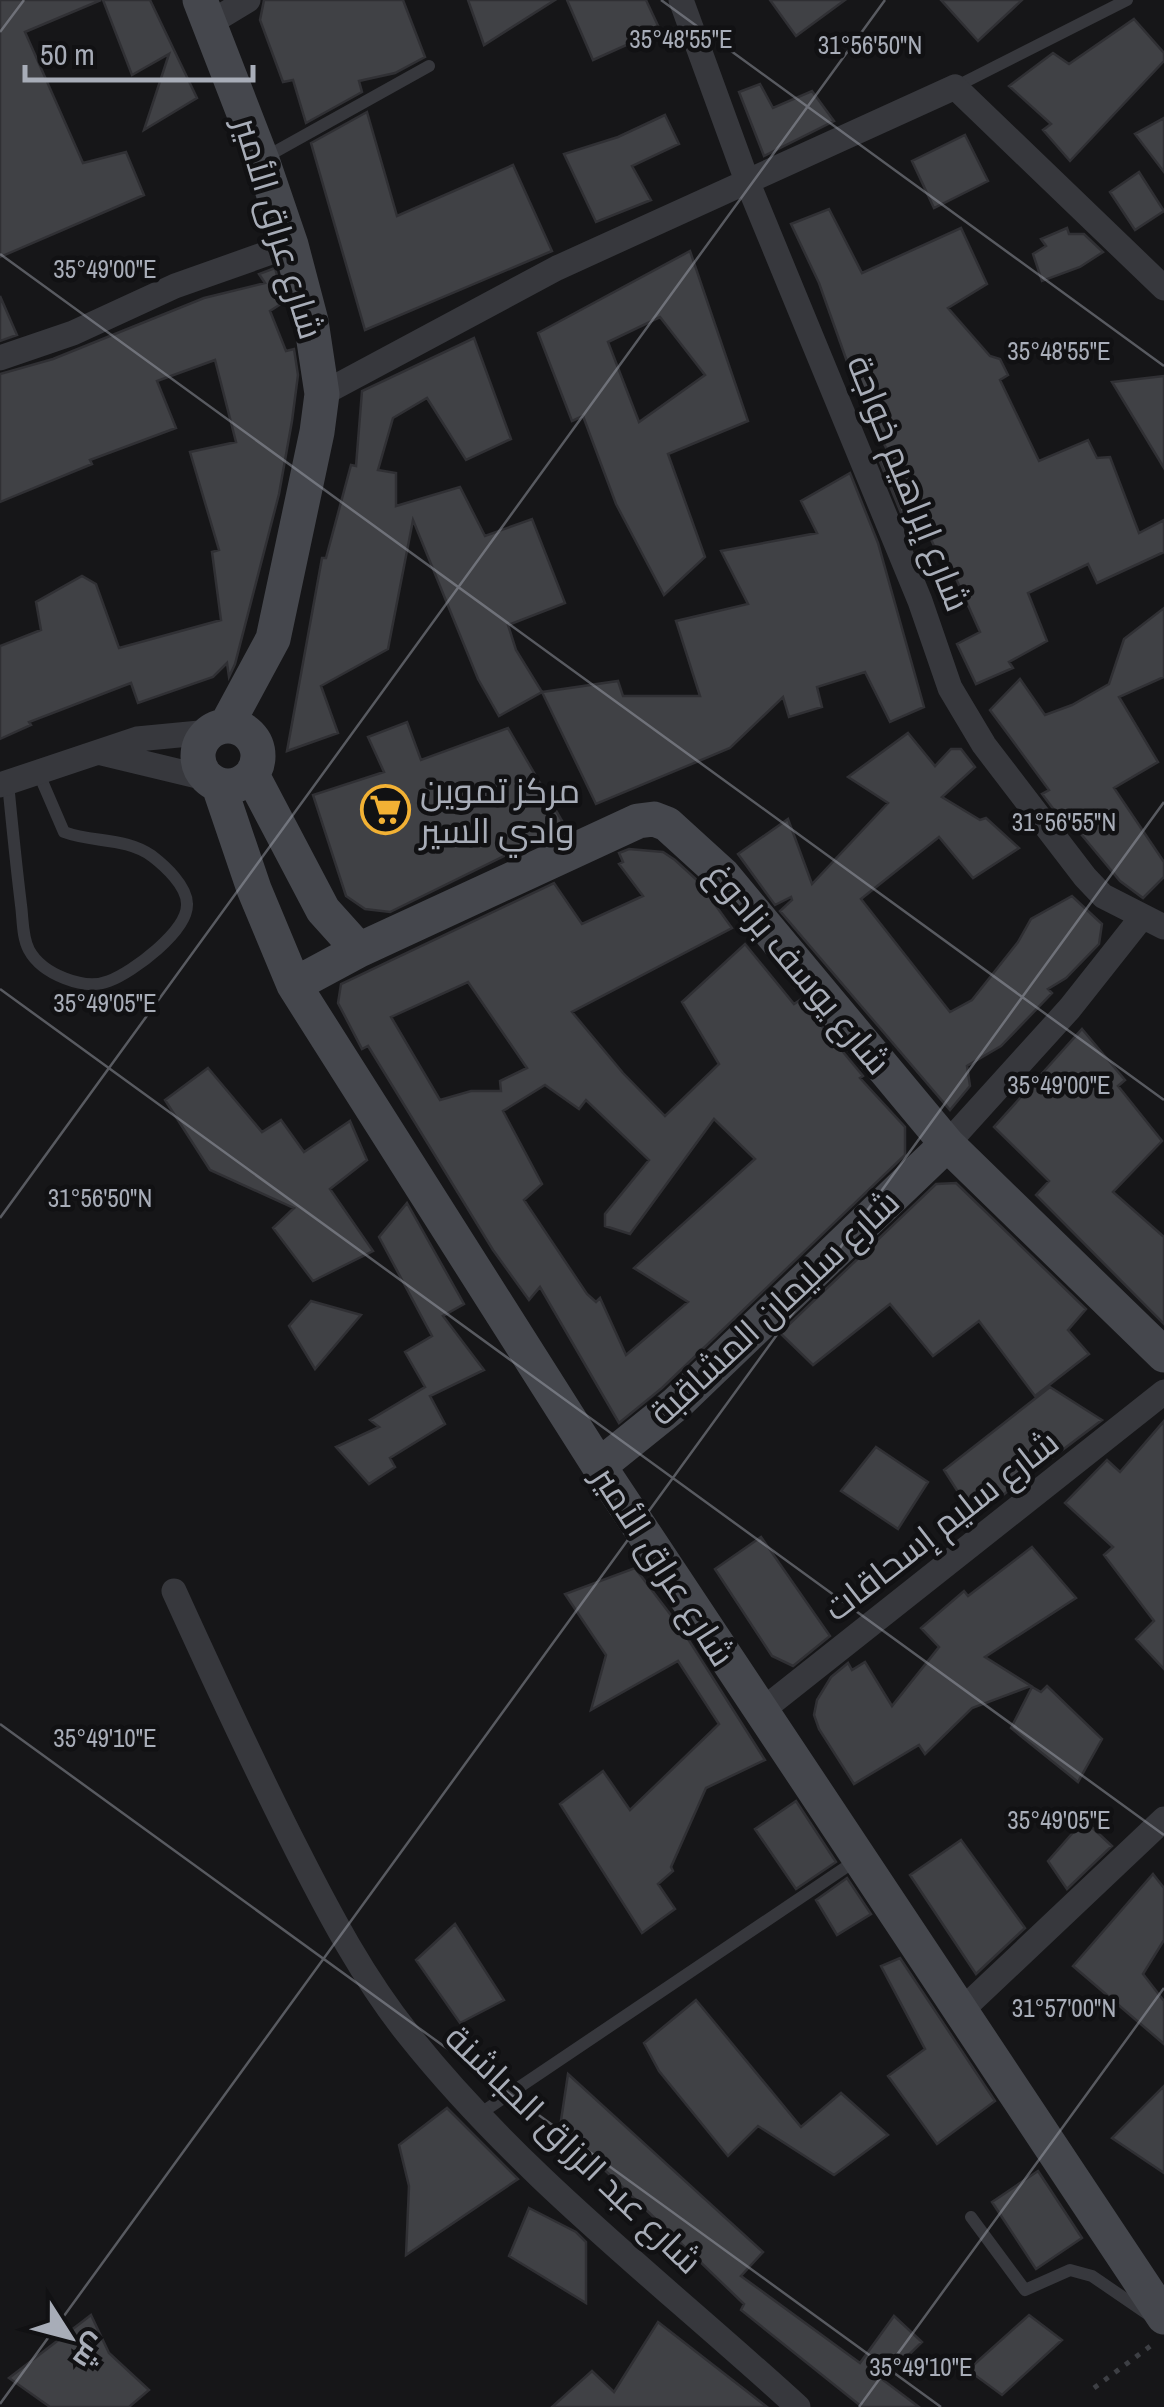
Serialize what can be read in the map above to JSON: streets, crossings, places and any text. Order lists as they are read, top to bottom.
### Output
{
  "streets": {
    "main road": ["شارع عراق الأمير", "شارع يوسف بزادوغ", "شارع سليمان المشاقبة"],
    "street": ["شارع إبراهيم خواجة", "شارع سليم إسحاقات", "شارع عبد الرزاق الحباشنة"]
  },
  "crossings": [
    ["شارع عراق الأمير", "شارع سليمان المشاقبة"],
    ["شارع عراق الأمير", "شارع سليم إسحاقات"],
    ["شارع يوسف بزادوغ", "شارع سليمان المشاقبة"]
  ],
  "places": {
    "supermarket": ["مركز تموين وادي السير"]
  },
  "scale_bar": "50 m",
  "north": "bottom right",
  "coordinates": [
    "35°48'55\"E",
    "31°56'50\"N",
    "35°49'00\"E",
    "31°56'55\"N",
    "35°49'05\"E",
    "35°49'10\"E",
    "31°57'00\"N"
  ]
}
